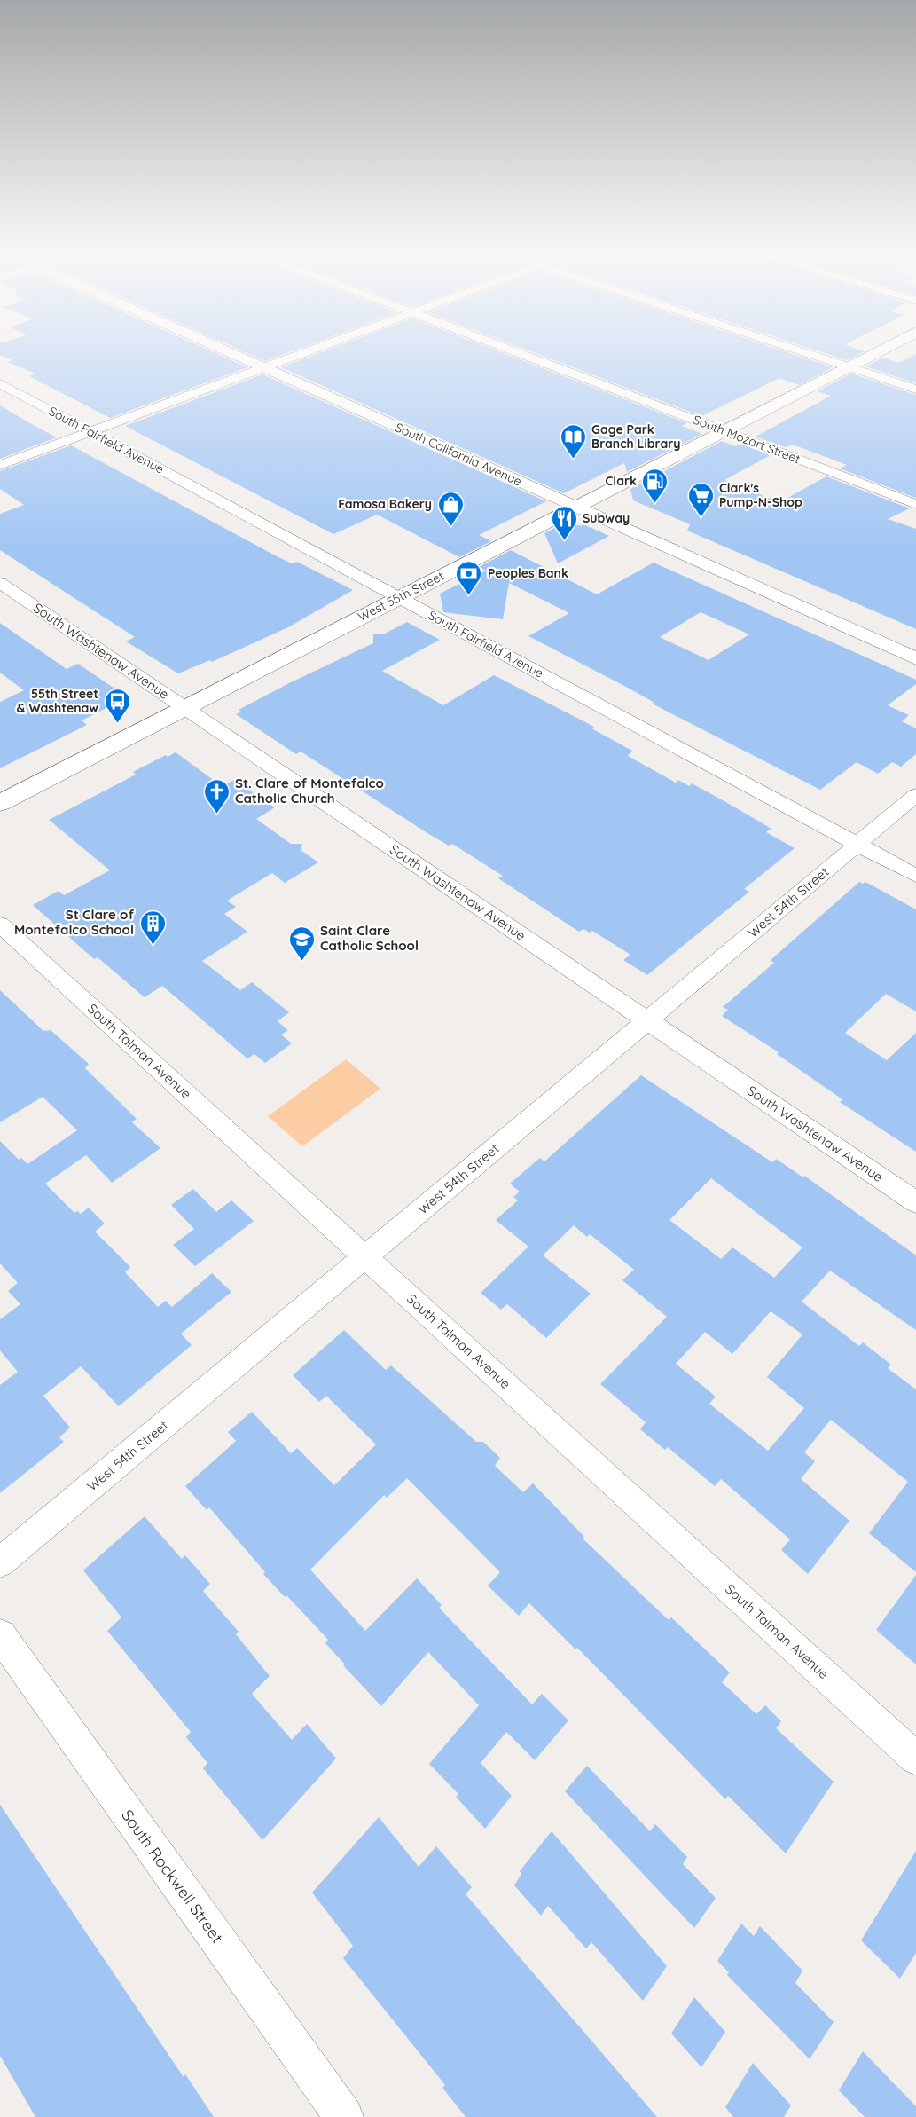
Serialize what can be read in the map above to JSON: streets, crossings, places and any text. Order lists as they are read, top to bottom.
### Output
{
  "streets": {
    "main road": ["West 55th Street"],
    "street": [
      "South Mozart Street",
      "South Fairfield Avenue",
      "South California Avenue",
      "South Washtenaw Avenue",
      "West 54th Street",
      "South Talman Avenue",
      "South Rockwell Street"
    ]
  },
  "crossings": [
    ["South Mozart Street", "West 55th Street"],
    ["South Fairfield Avenue", "West 55th Street"],
    ["South Fairfield Avenue", "West 54th Street"],
    ["South California Avenue", "West 55th Street"],
    ["West 55th Street", "South Washtenaw Avenue"],
    ["South Washtenaw Avenue", "West 54th Street"],
    ["West 54th Street", "South Talman Avenue"]
  ],
  "places": {
    "library": ["Gage Park Branch Library"],
    "fuel station": ["Clark"],
    "supermarket": ["Clark's Pump-N-Shop"],
    "shop": ["Famosa Bakery"],
    "restaurant": ["Subway"],
    "bank": ["Peoples Bank"],
    "bus stop": ["55th Street & Washtenaw"],
    "church": ["St. Clare of Montefalco Catholic Church"],
    "building": ["St Clare of Montefalco School"],
    "school or university": ["Saint Clare Catholic School"]
  }
}
